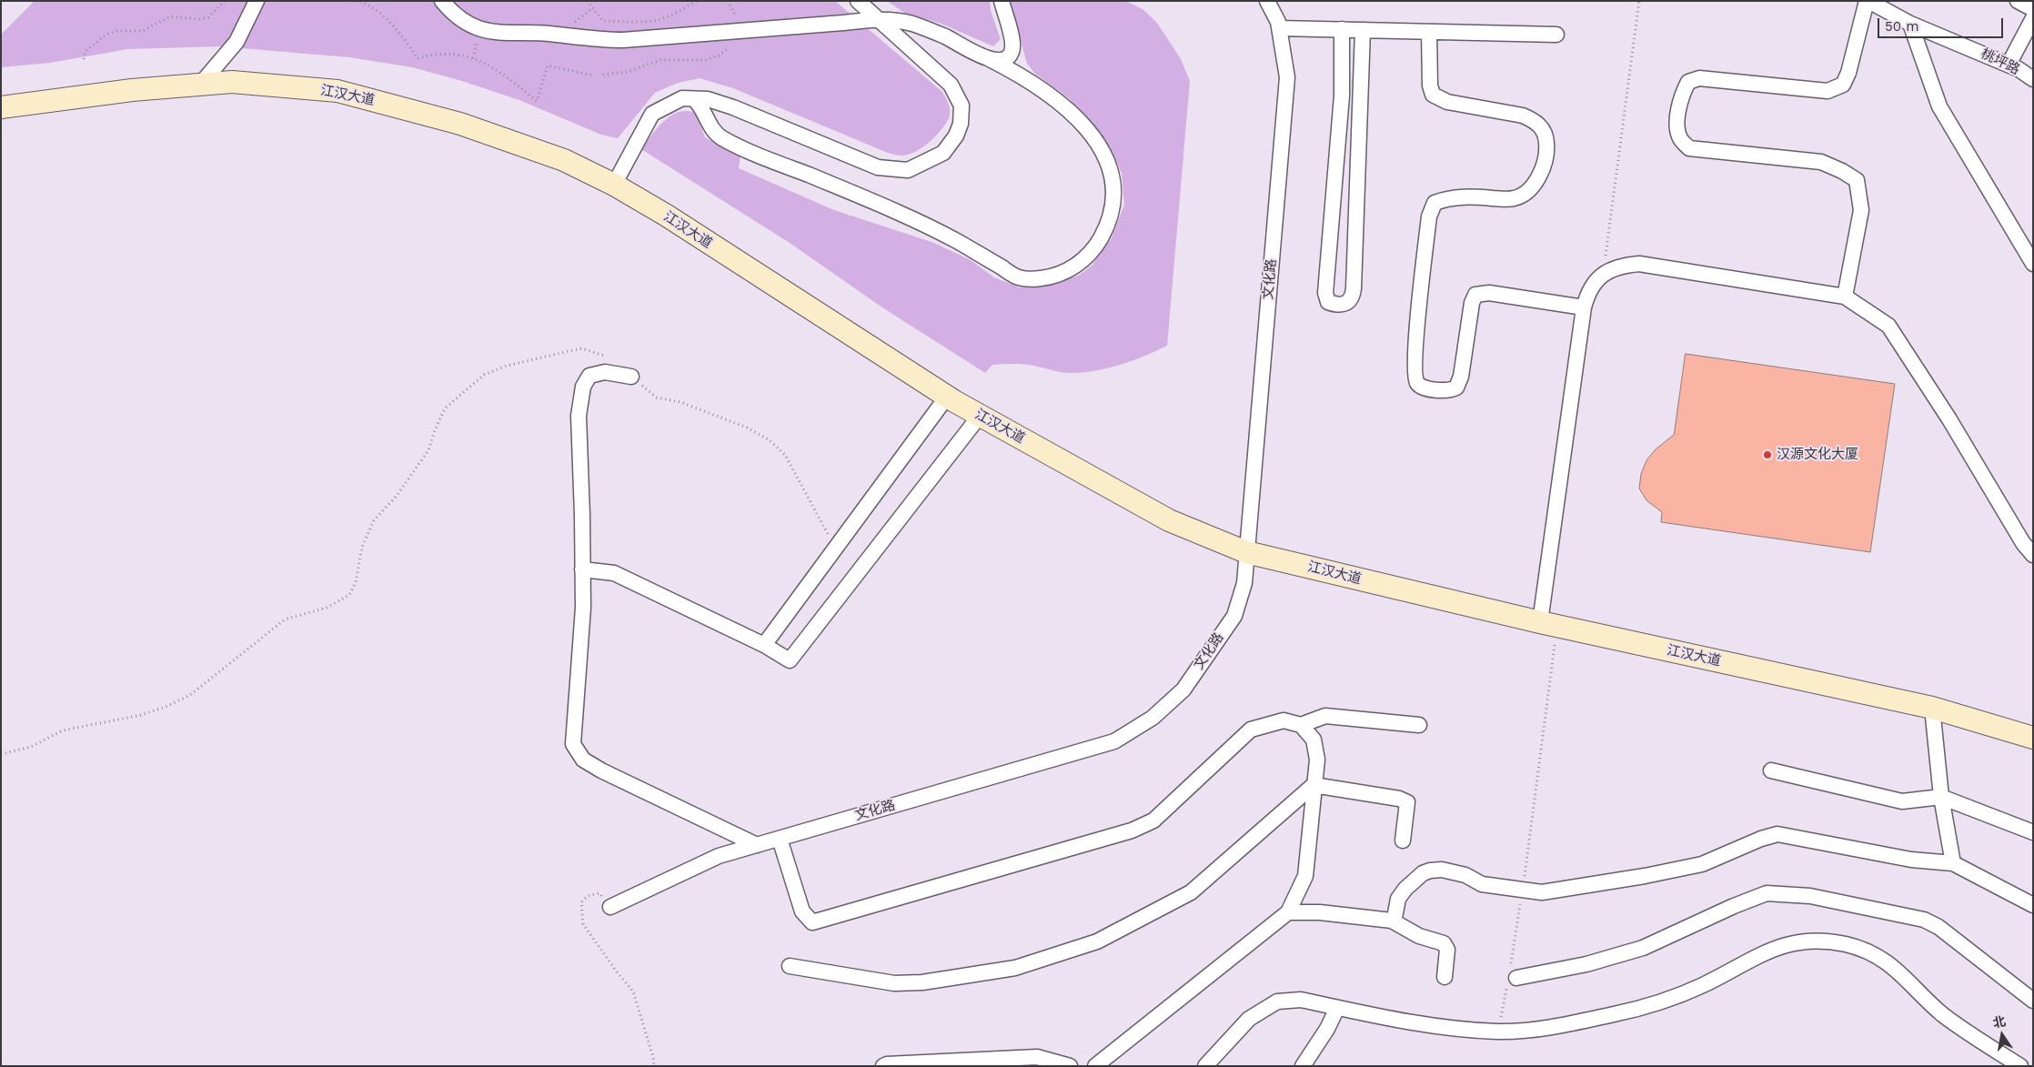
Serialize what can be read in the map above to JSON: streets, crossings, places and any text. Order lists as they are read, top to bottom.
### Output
{
  "streets": {
    "main road": ["江汉大道"],
    "street": ["桃坪路", "文化路"]
  },
  "crossings": [
    ["江汉大道", "文化路"]
  ],
  "places": ["汉源文化大厦"],
  "scale_bar": "50 m",
  "north": "top"
}
